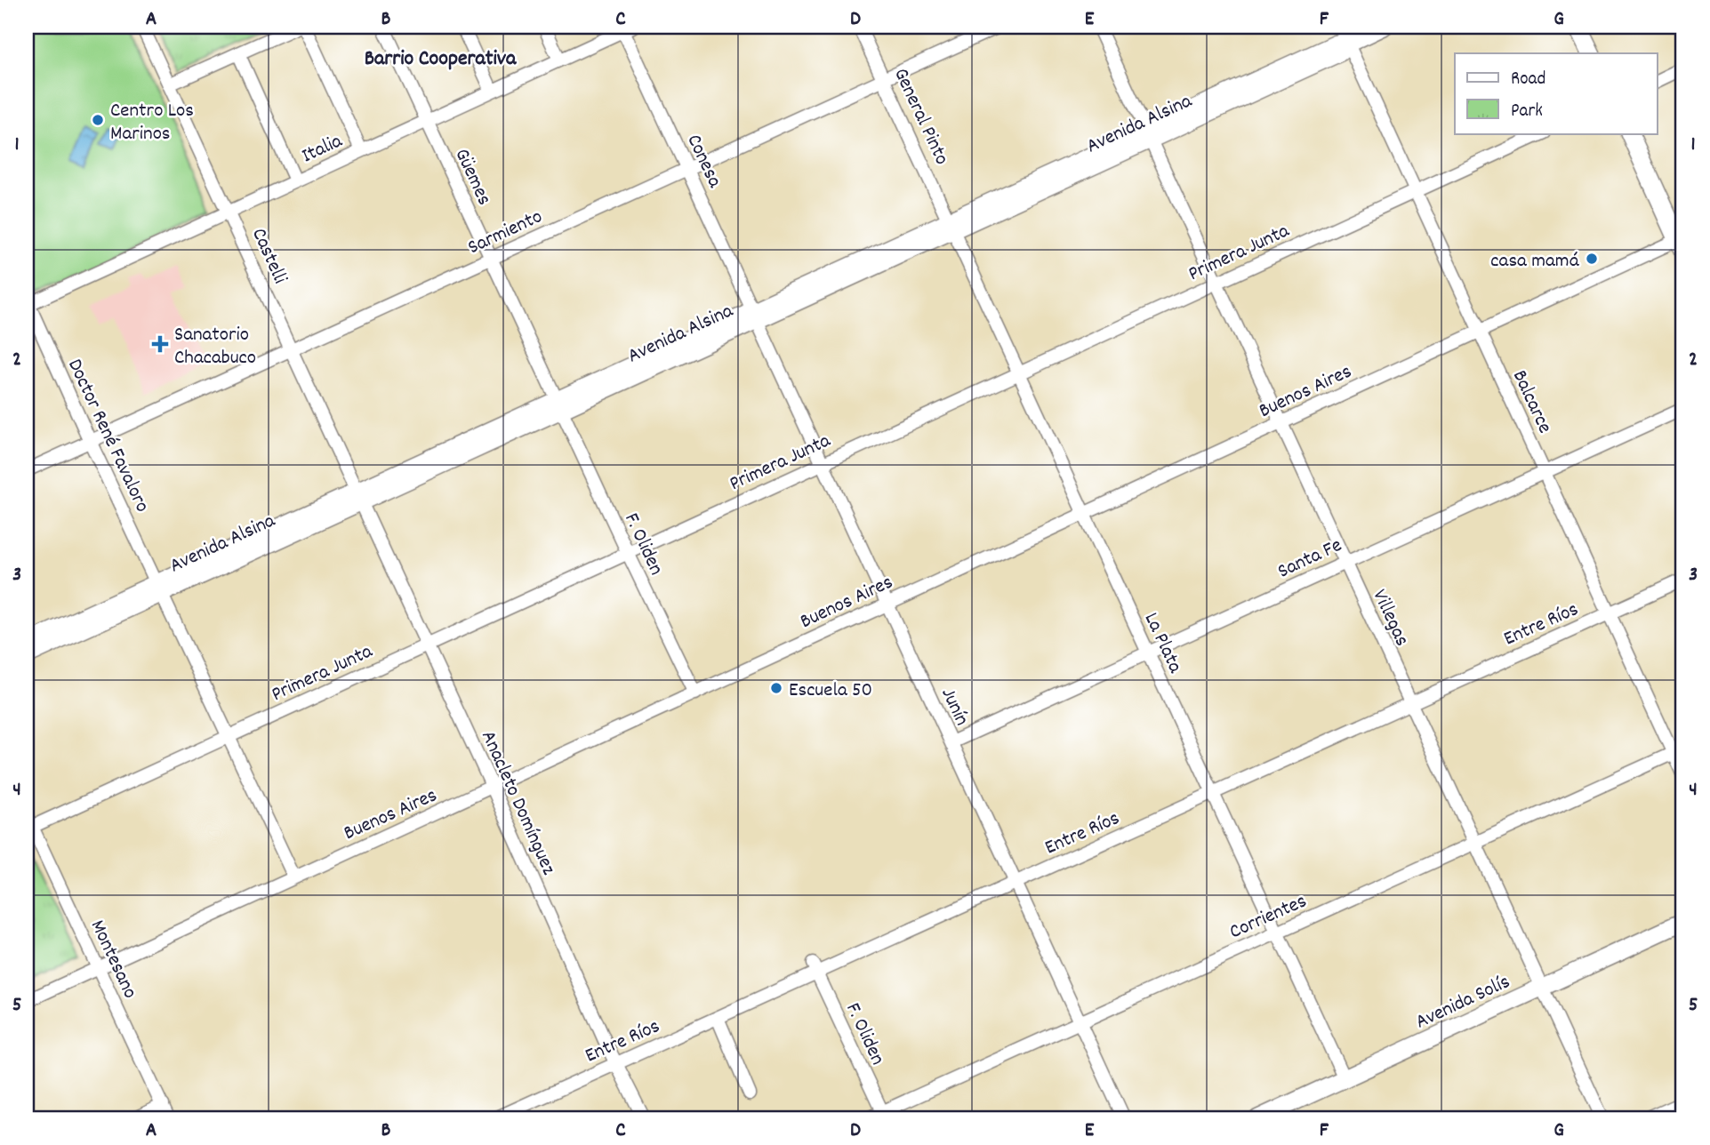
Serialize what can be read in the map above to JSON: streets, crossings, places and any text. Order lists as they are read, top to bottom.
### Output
{
  "streets": {
    "street": [
      "General Pinto",
      "Avenida Alsina",
      "Italia",
      "Conesa",
      "Güemes",
      "Sarmiento",
      "Primera Junta",
      "Castelli",
      "Buenos Aires",
      "Balcarce",
      "Doctor René Favaloro",
      "F. Oliden",
      "Santa Fe",
      "Villegas",
      "Entre Ríos",
      "La Plata",
      "Junín",
      "Anacleto Domínguez",
      "Corrientes",
      "Montesano",
      "Avenida Solís"
    ]
  },
  "crossings": [
    ["General Pinto", "Avenida Alsina"],
    ["General Pinto", "Sarmiento"],
    ["General Pinto", "La Plata"],
    ["Avenida Alsina", "Conesa"],
    ["Avenida Alsina", "Güemes"],
    ["Avenida Alsina", "Castelli"],
    ["Avenida Alsina", "Balcarce"],
    ["Avenida Alsina", "Doctor René Favaloro"],
    ["Avenida Alsina", "F. Oliden"],
    ["Avenida Alsina", "Villegas"],
    ["Avenida Alsina", "La Plata"],
    ["Avenida Alsina", "Junín"],
    ["Avenida Alsina", "Anacleto Domínguez"],
    ["Italia", "Conesa"],
    ["Italia", "Güemes"],
    ["Italia", "Castelli"],
    ["Italia", "Doctor René Favaloro"],
    ["Conesa", "Sarmiento"],
    ["Conesa", "Junín"],
    ["Güemes", "Sarmiento"],
    ["Güemes", "F. Oliden"],
    ["Sarmiento", "Castelli"],
    ["Sarmiento", "Doctor René Favaloro"],
    ["Primera Junta", "Balcarce"],
    ["Primera Junta", "Doctor René Favaloro"],
    ["Primera Junta", "F. Oliden"],
    ["Primera Junta", "Villegas"],
    ["Primera Junta", "La Plata"],
    ["Primera Junta", "Junín"],
    ["Primera Junta", "Anacleto Domínguez"],
    ["Primera Junta", "Montesano"],
    ["Castelli", "Anacleto Domínguez"],
    ["Buenos Aires", "Balcarce"],
    ["Buenos Aires", "Doctor René Favaloro"],
    ["Buenos Aires", "F. Oliden"],
    ["Buenos Aires", "Villegas"],
    ["Buenos Aires", "La Plata"],
    ["Buenos Aires", "Junín"],
    ["Buenos Aires", "Anacleto Domínguez"],
    ["Buenos Aires", "Montesano"],
    ["Balcarce", "Santa Fe"],
    ["Balcarce", "Entre Ríos"],
    ["Balcarce", "Corrientes"],
    ["F. Oliden", "Entre Ríos"],
    ["F. Oliden", "Corrientes"],
    ["Santa Fe", "Villegas"],
    ["Santa Fe", "La Plata"],
    ["Santa Fe", "Junín"],
    ["Villegas", "Entre Ríos"],
    ["Villegas", "Corrientes"],
    ["Villegas", "Avenida Solís"],
    ["Entre Ríos", "La Plata"],
    ["Entre Ríos", "Junín"],
    ["Entre Ríos", "Anacleto Domínguez"],
    ["La Plata", "Corrientes"],
    ["La Plata", "Avenida Solís"],
    ["Junín", "Corrientes"]
  ],
  "districts": ["Barrio Cooperativa"],
  "places": {
    "other": ["Centro Los Marinos", "casa mamá", "Escuela 50"],
    "health": ["Sanatorio Chacabuco"]
  },
  "legend": ["Road", "Park"],
  "grid": {
    "columns": [
      "A",
      "B",
      "C",
      "D",
      "E",
      "F",
      "G"
    ],
    "rows": [
      "1",
      "2",
      "3",
      "4",
      "5"
    ]
  }
}
